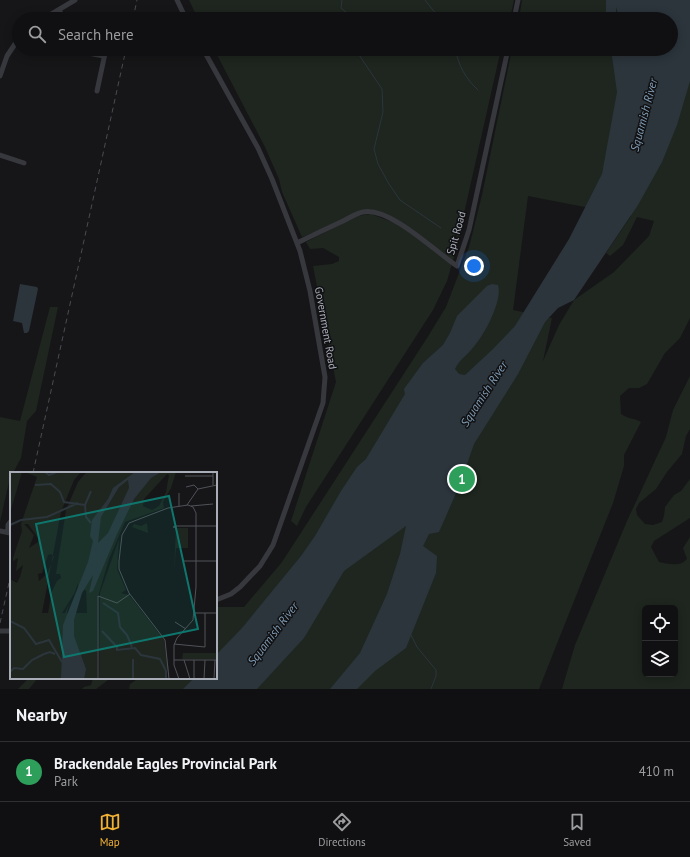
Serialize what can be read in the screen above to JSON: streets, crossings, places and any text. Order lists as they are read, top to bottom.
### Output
{
  "streets": {
    "street": ["Spit Road", "Government Road"]
  },
  "crossings": [
    ["Spit Road", "Government Road"]
  ],
  "water": ["Squamish River"],
  "page": {
    "search": "Search here",
    "pins": "1",
    "heading": "Nearby",
    "list": [
      {
        "mark": "1",
        "name": "Brackendale Eagles Provincial Park",
        "note": "Park",
        "value": "410 m"
      }
    ],
    "nav": ["Map", "Directions", "Saved"]
  }
}
